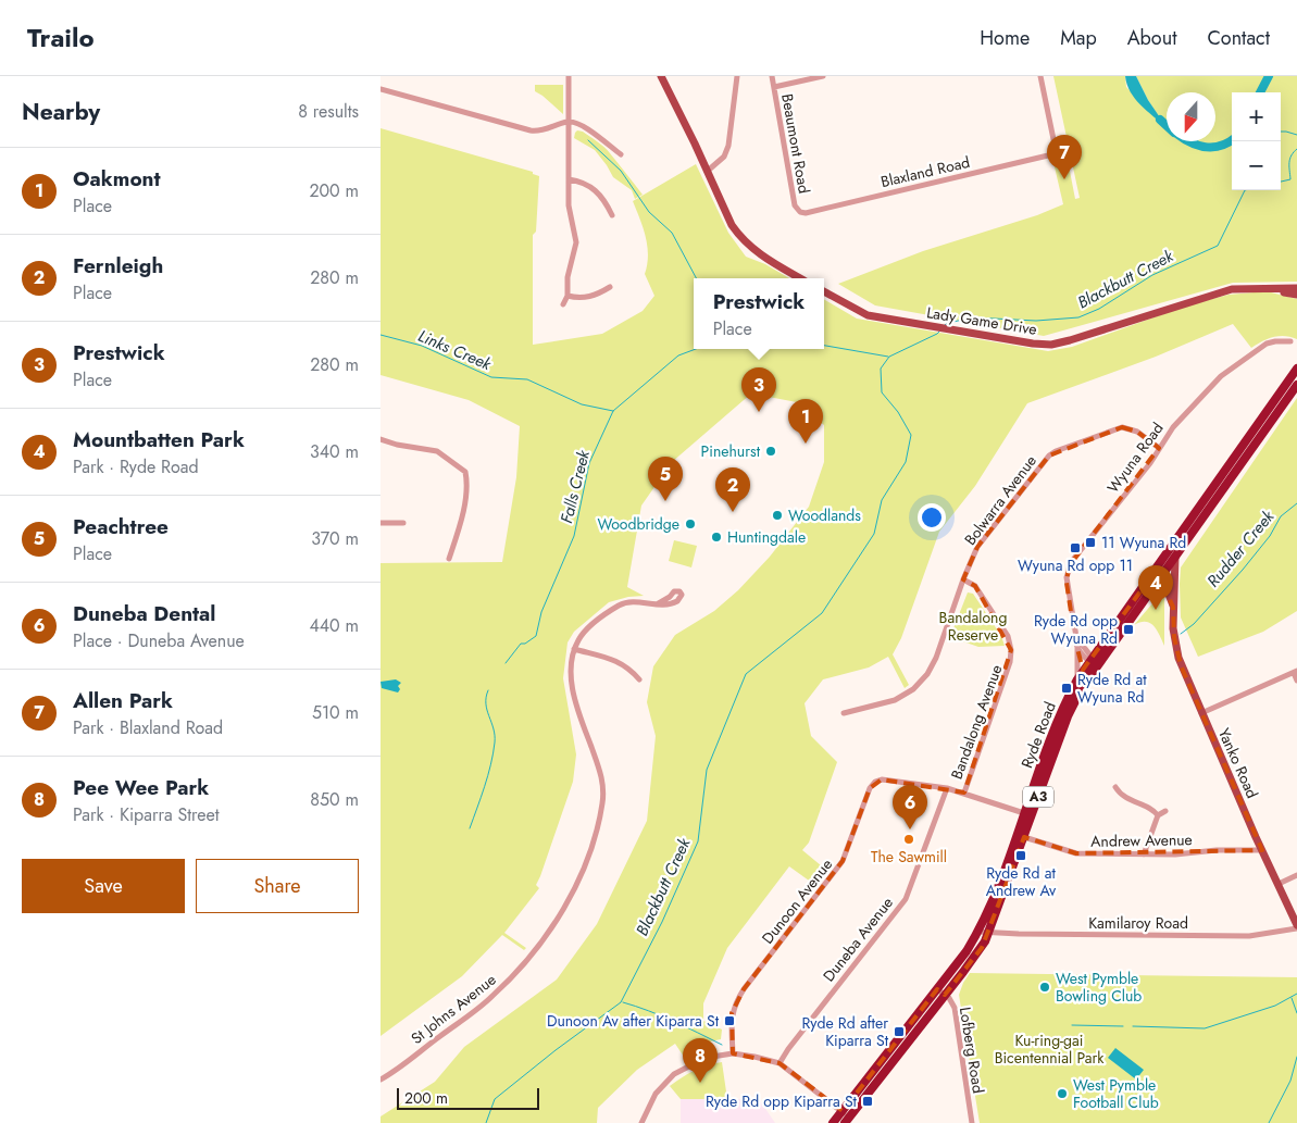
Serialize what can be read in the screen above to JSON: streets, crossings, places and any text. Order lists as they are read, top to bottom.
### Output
{
  "streets": {
    "highway": ["Ryde Road", "A3"],
    "main road": ["Lady Game Drive", "Yanko Road"],
    "street": [
      "Beaumont Road",
      "Blaxland Road",
      "Wyuna Road",
      "Bolwarra Avenue",
      "Bandalong Avenue",
      "Andrew Avenue",
      "Dunoon Avenue",
      "Kamilaroy Road",
      "Duneba Avenue",
      "St Johns Avenue",
      "Lofberg Road"
    ]
  },
  "crossings": [
    ["Beaumont Road", "Blaxland Road"],
    ["Wyuna Road", "Bolwarra Avenue"],
    ["Wyuna Road", "Ryde Road"],
    ["Bolwarra Avenue", "Bandalong Avenue"],
    ["Bandalong Avenue", "Dunoon Avenue"],
    ["Ryde Road", "Yanko Road"],
    ["Ryde Road", "Andrew Avenue"],
    ["Ryde Road", "Dunoon Avenue"],
    ["Ryde Road", "Kamilaroy Road"],
    ["Ryde Road", "Lofberg Road"],
    ["Yanko Road", "Andrew Avenue"],
    ["Yanko Road", "Kamilaroy Road"],
    ["Dunoon Avenue", "Duneba Avenue"]
  ],
  "water": [
    "Blackbutt Creek",
    "Links Creek",
    "Falls Creek",
    "Rudder Creek"
  ],
  "parks": ["Bandalong Reserve", "Ku-ring-gai Bicentennial Park"],
  "places": {
    "other": [
      "Pinehurst",
      "Woodlands",
      "Woodbridge",
      "Huntingdale",
      "The Sawmill",
      "West Pymble Bowling Club",
      "West Pymble Football Club"
    ],
    "transit": [
      "11 Wyuna Rd",
      "Wyuna Rd opp 11",
      "Ryde Rd opp Wyuna Rd",
      "Ryde Rd at Wyuna Rd",
      "Ryde Rd at Andrew Av",
      "Dunoon Av after Kiparra St",
      "Ryde Rd after Kiparra St",
      "Ryde Rd opp Kiparra St"
    ]
  },
  "scale_bar": "200 m",
  "north": "bottom",
  "page": {
    "header": "Trailo",
    "nav": [
      "Home",
      "Map",
      "About",
      "Contact"
    ],
    "heading": ["Nearby", "8 results"],
    "map_buttons": ["+", "−"],
    "pins": [
      "7",
      "3",
      "1",
      "5",
      "2",
      "4",
      "6",
      "8"
    ],
    "list": [
      {
        "mark": "1",
        "name": "Oakmont",
        "note": "Place",
        "value": "200 m"
      },
      {
        "mark": "2",
        "name": "Fernleigh",
        "note": "Place",
        "value": "280 m"
      },
      {
        "mark": "3",
        "name": "Prestwick",
        "note": "Place",
        "value": "280 m"
      },
      {
        "mark": "4",
        "name": "Mountbatten Park",
        "note": "Park · Ryde Road",
        "value": "340 m"
      },
      {
        "mark": "5",
        "name": "Peachtree",
        "note": "Place",
        "value": "370 m"
      },
      {
        "mark": "6",
        "name": "Duneba Dental",
        "note": "Place · Duneba Avenue",
        "value": "440 m"
      },
      {
        "mark": "7",
        "name": "Allen Park",
        "note": "Park · Blaxland Road",
        "value": "510 m"
      },
      {
        "mark": "8",
        "name": "Pee Wee Park",
        "note": "Park · Kiparra Street",
        "value": "850 m"
      }
    ],
    "popup": ["Prestwick", "Place"],
    "buttons": ["Save", "Share"],
    "scale": "200 m"
  }
}
